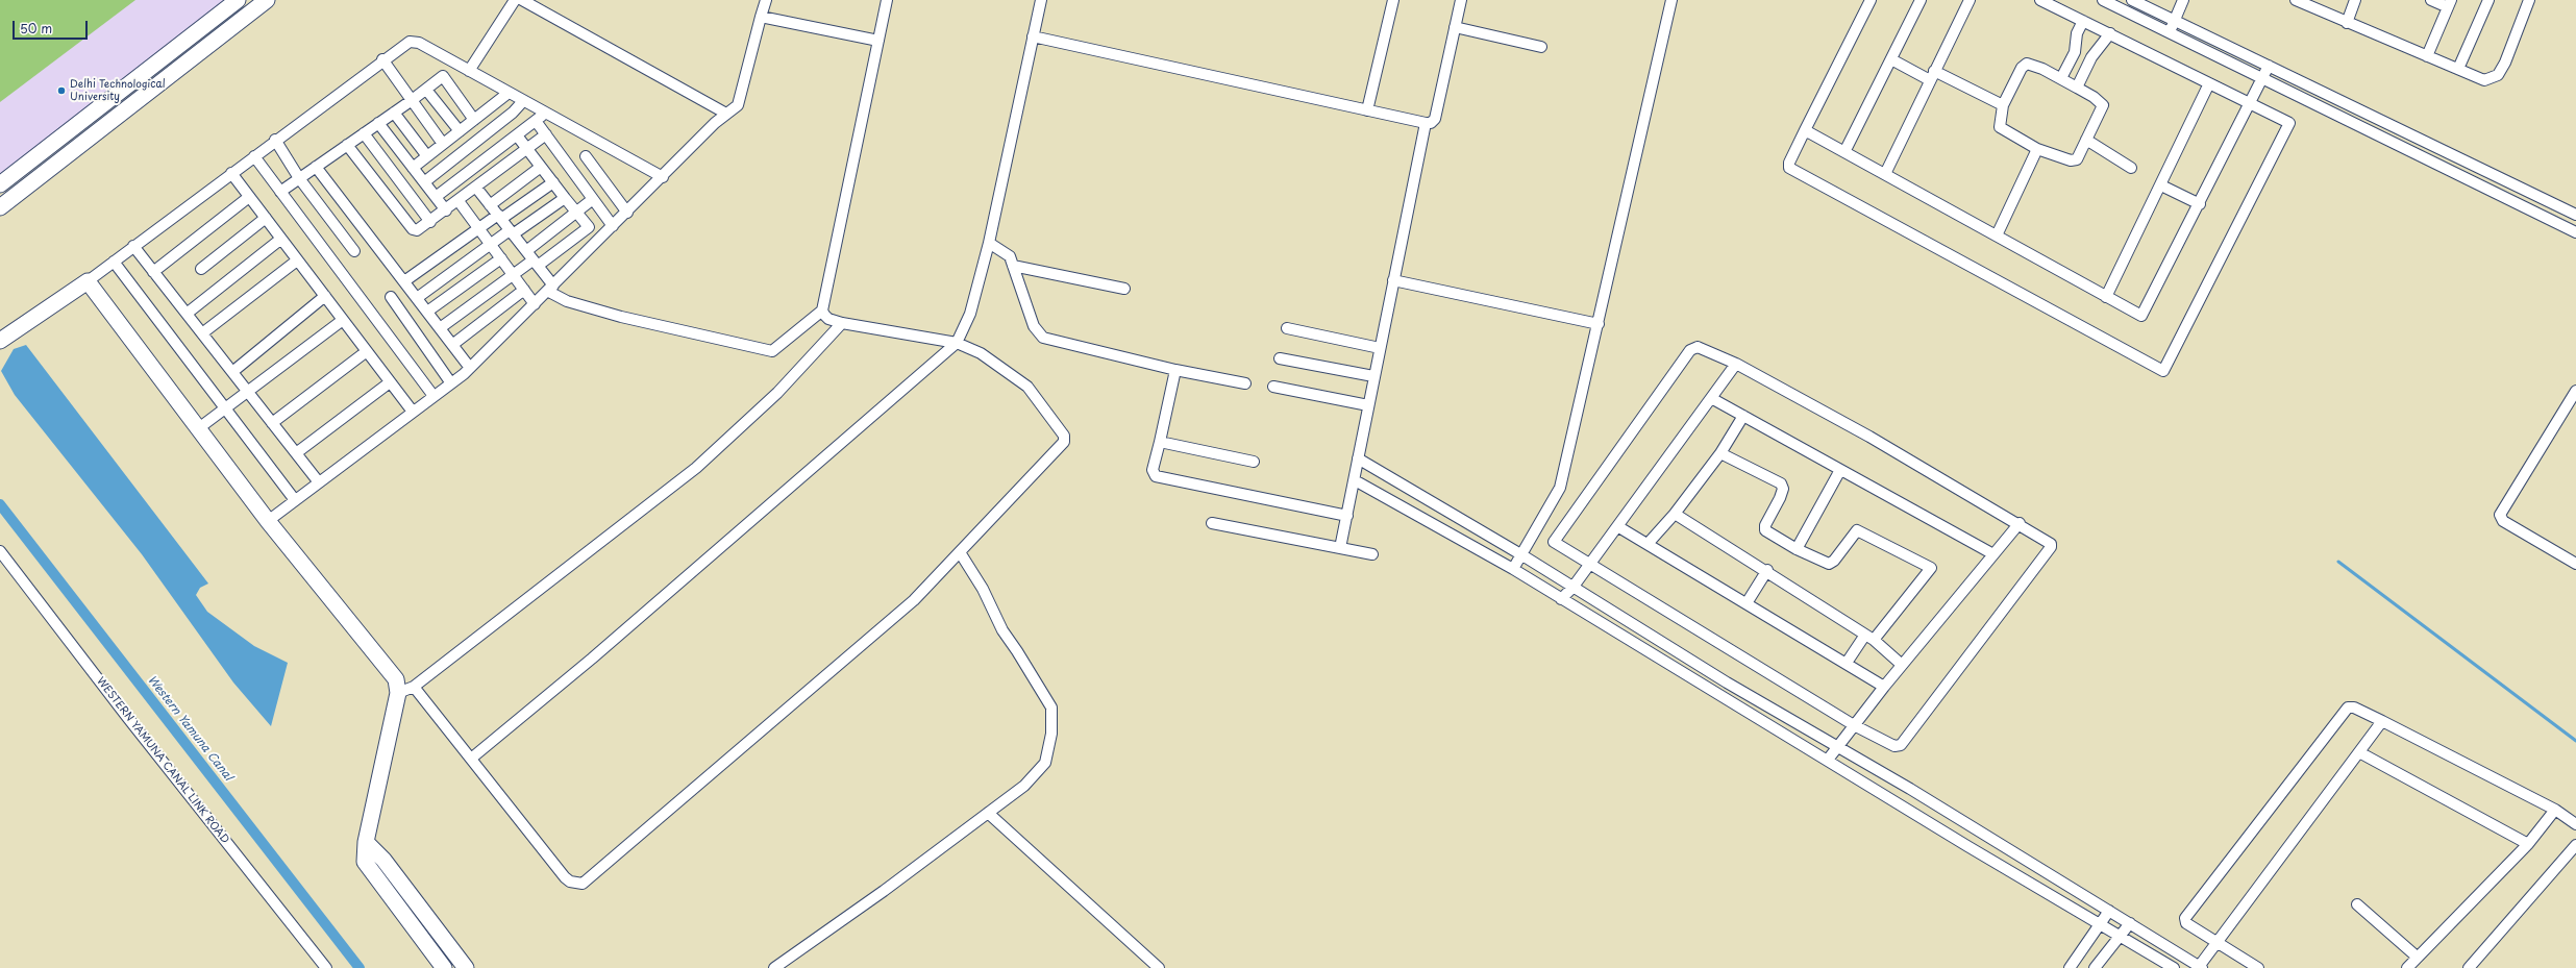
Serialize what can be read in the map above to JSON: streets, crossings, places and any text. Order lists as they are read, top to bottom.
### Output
{
  "streets": {
    "street": ["WESTERN YAMUNA CANAL LINK ROAD"]
  },
  "water": ["Western Yamuna Canal"],
  "places": ["Delhi Technological University"],
  "scale_bar": "50 m"
}
